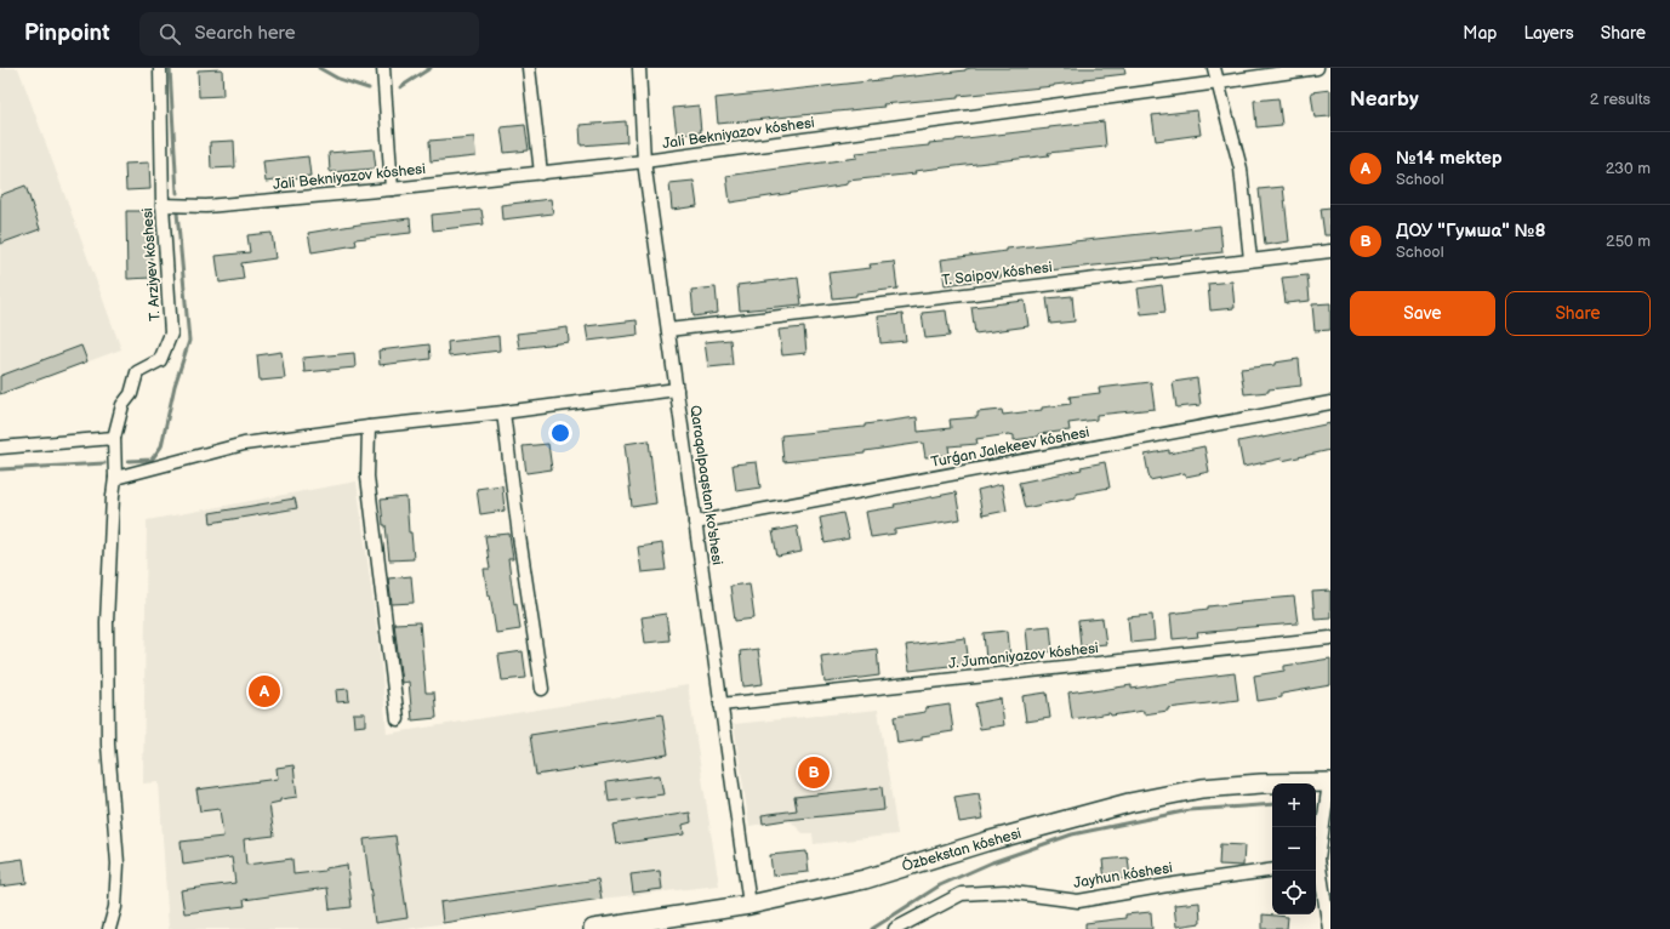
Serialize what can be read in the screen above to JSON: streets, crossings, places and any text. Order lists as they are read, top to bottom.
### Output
{
  "streets": {
    "street": [
      "Jali Bekniyazov kóshesi",
      "T. Arziyev kóshesi",
      "T. Saipov kóshesi",
      "Turǵan Jalekeev kóshesi",
      "Qaraqalpaqstan ko'shesi",
      "J. Jumaniyazov kóshesi",
      "Ózbekstan kóshesi",
      "Jayhun kóshesi"
    ]
  },
  "crossings": [
    ["Jali Bekniyazov kóshesi", "T. Arziyev kóshesi"],
    ["Jali Bekniyazov kóshesi", "Qaraqalpaqstan ko'shesi"],
    ["T. Saipov kóshesi", "Qaraqalpaqstan ko'shesi"],
    ["Turǵan Jalekeev kóshesi", "Qaraqalpaqstan ko'shesi"],
    ["Qaraqalpaqstan ko'shesi", "J. Jumaniyazov kóshesi"],
    ["Qaraqalpaqstan ko'shesi", "Ózbekstan kóshesi"]
  ],
  "page": {
    "header": "Pinpoint",
    "search": "Search here",
    "nav": ["Map", "Layers", "Share"],
    "heading": ["Nearby", "2 results"],
    "list": [
      {
        "mark": "A",
        "name": "№14 mektep",
        "note": "School",
        "value": "230 m"
      },
      {
        "mark": "B",
        "name": "ДОУ \"Гумша\" №8",
        "note": "School",
        "value": "250 m"
      }
    ],
    "buttons": ["Save", "Share"],
    "pins": ["A", "B"],
    "map_buttons": ["+", "−"]
  }
}
